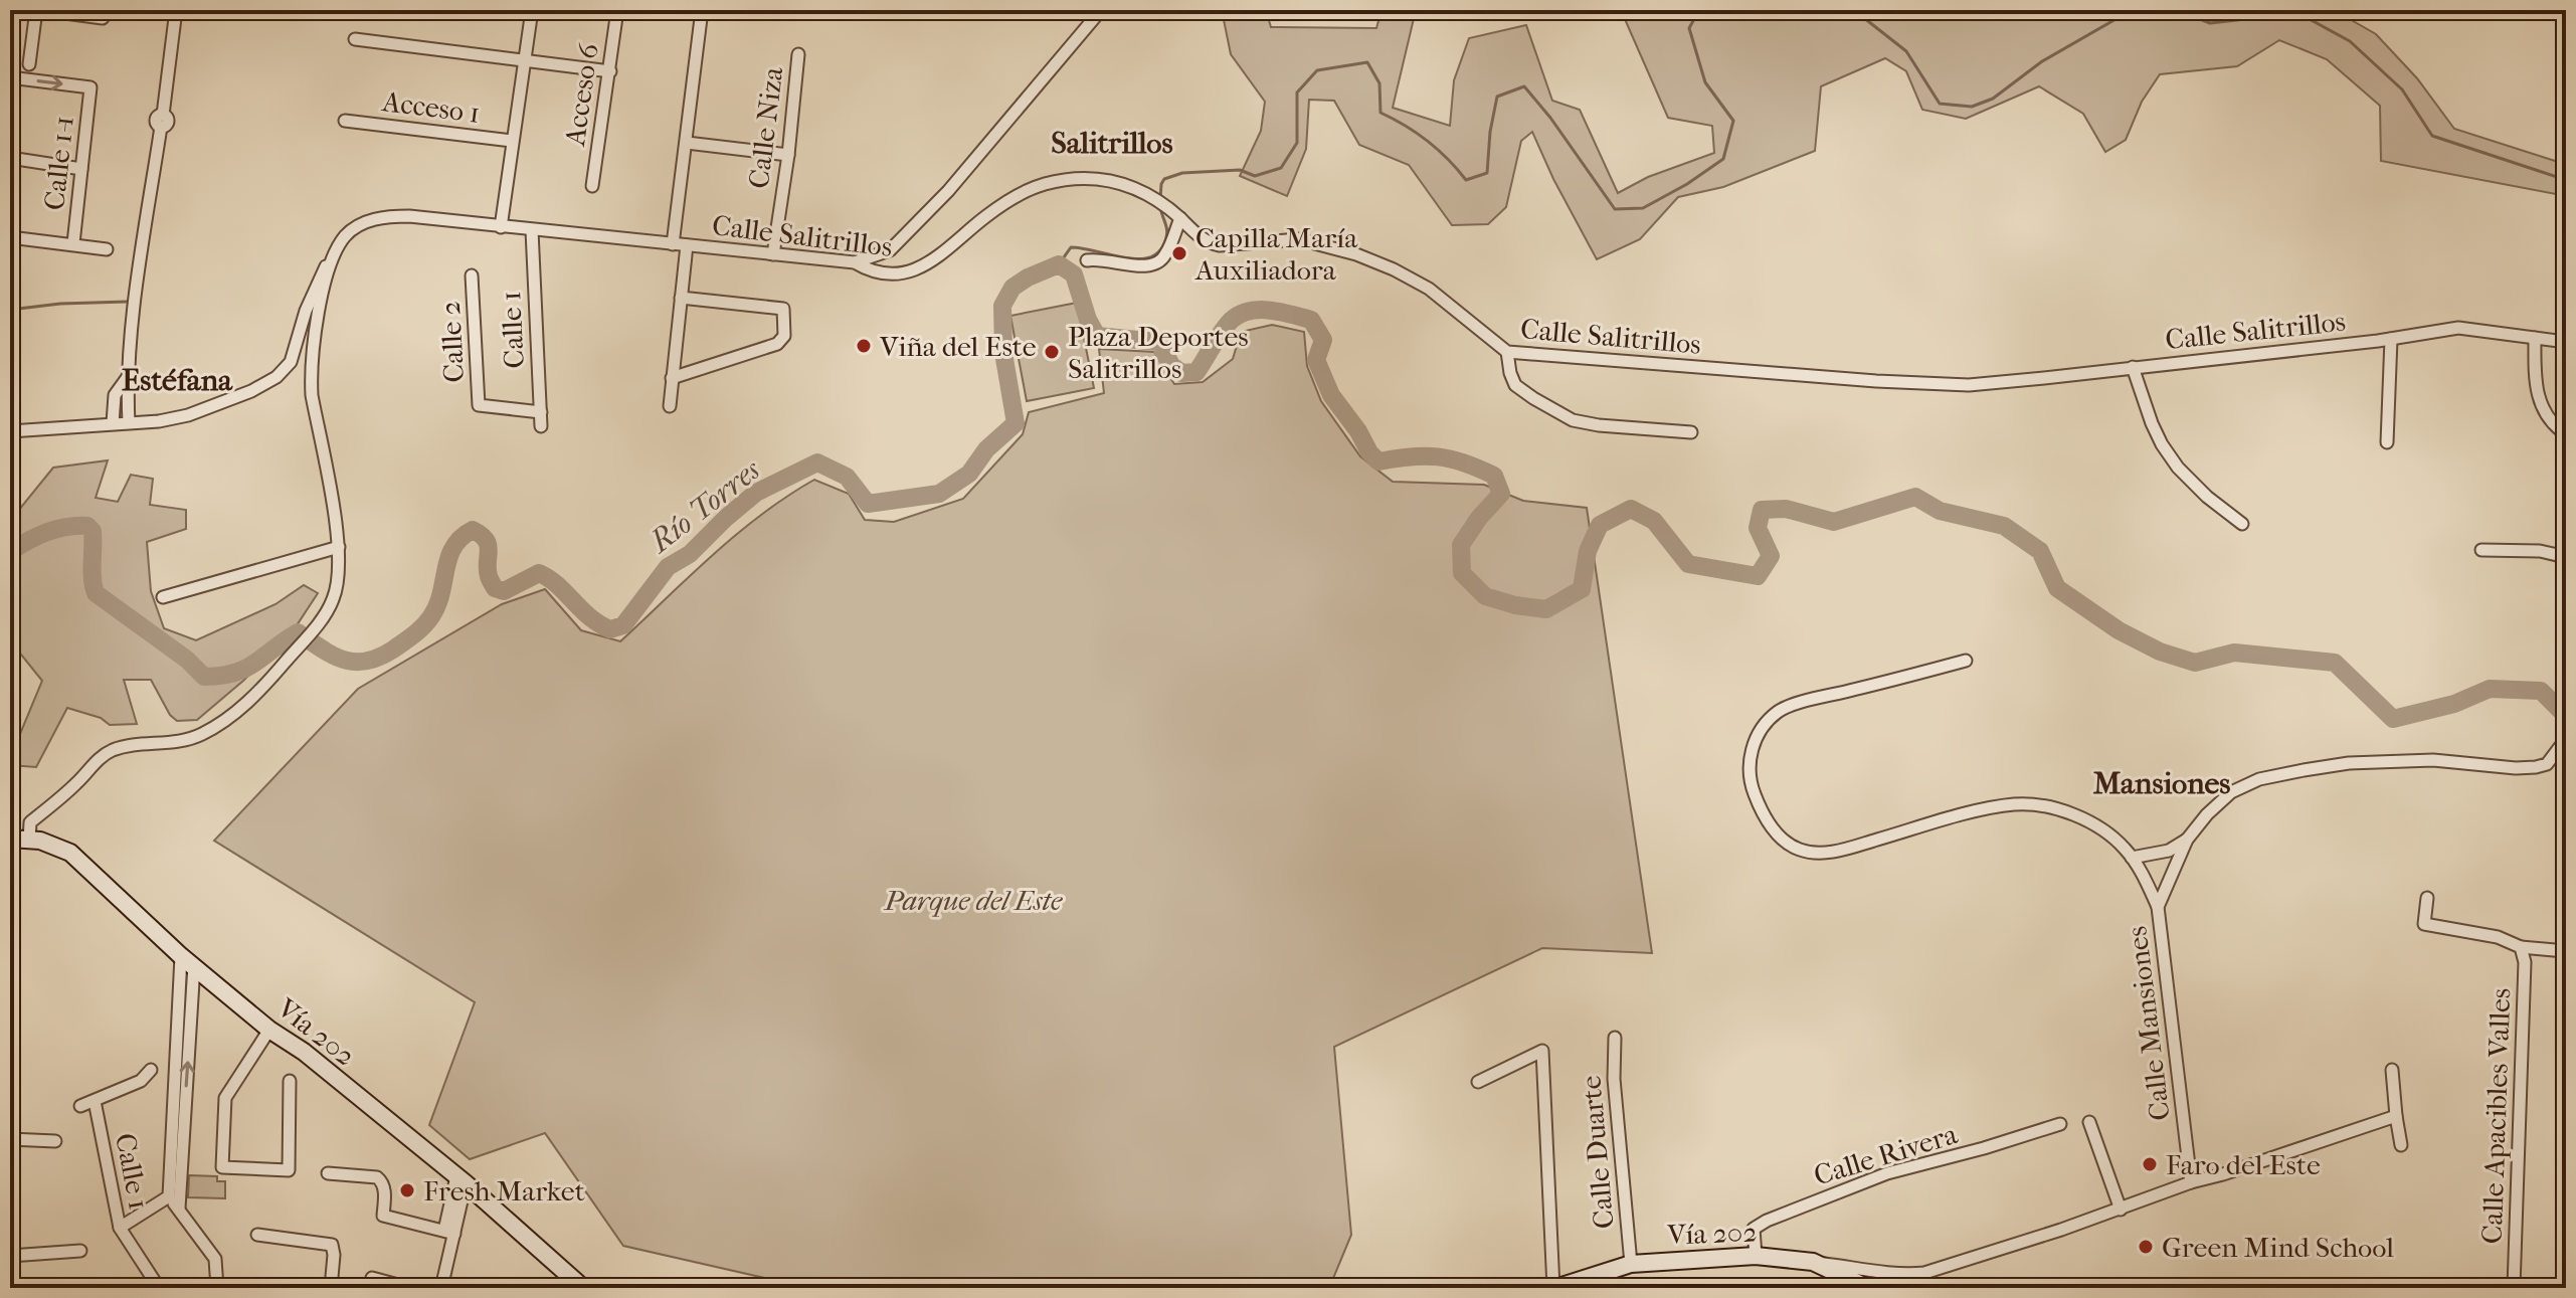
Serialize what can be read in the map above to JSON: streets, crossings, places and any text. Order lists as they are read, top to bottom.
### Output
{
  "streets": {
    "main road": ["Vía 202"],
    "street": [
      "Acceso 6",
      "Acceso 1",
      "Calle Niza",
      "Calle 1-1",
      "Calle Salitrillos",
      "Calle 1",
      "Calle 2",
      "Calle Mansiones",
      "Calle Apacibles Valles",
      "Calle Duarte",
      "Calle Rivera"
    ]
  },
  "crossings": [
    ["Calle Niza", "Calle Salitrillos"],
    ["Calle Salitrillos", "Calle 1"],
    ["Calle 1", "Calle 2"],
    ["Vía 202", "Calle Duarte"],
    ["Vía 202", "Calle Rivera"]
  ],
  "districts": ["Salitrillos", "Estéfana", "Mansiones"],
  "water": ["Río Torres"],
  "parks": ["Parque del Este"],
  "places": [
    "Capilla María Auxiliadora",
    "Viña del Este",
    "Plaza Deportes Salitrillos",
    "Faro del Este",
    "Fresh Market",
    "Green Mind School"
  ]
}
